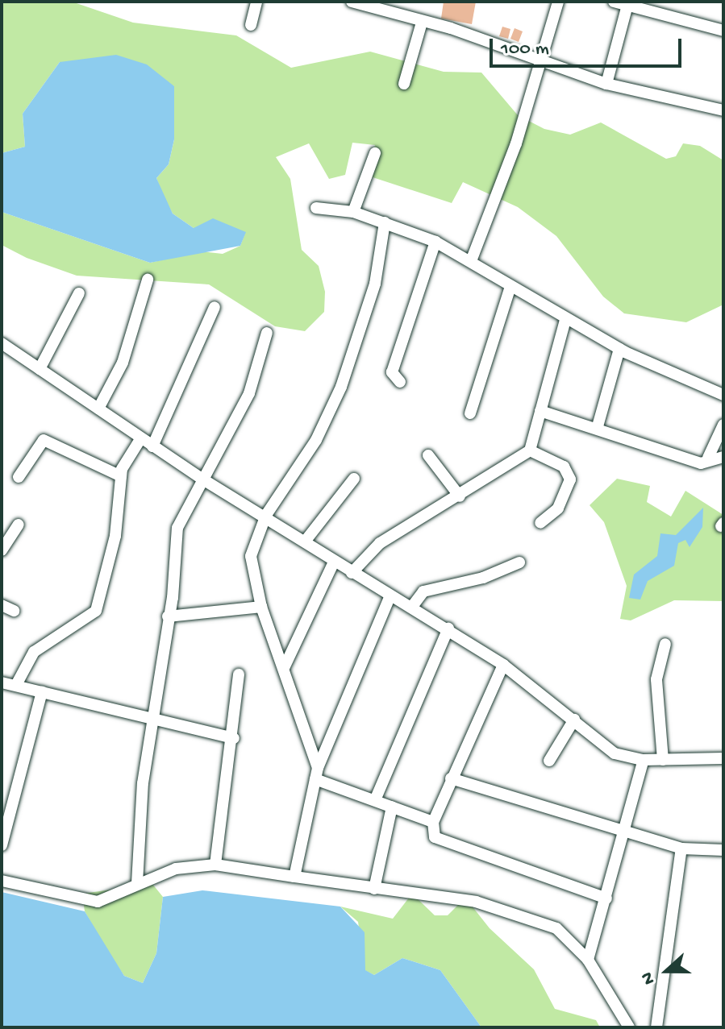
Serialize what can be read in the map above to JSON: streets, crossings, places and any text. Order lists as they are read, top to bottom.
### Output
{
  "scale_bar": "100 m",
  "north": "left"
}
